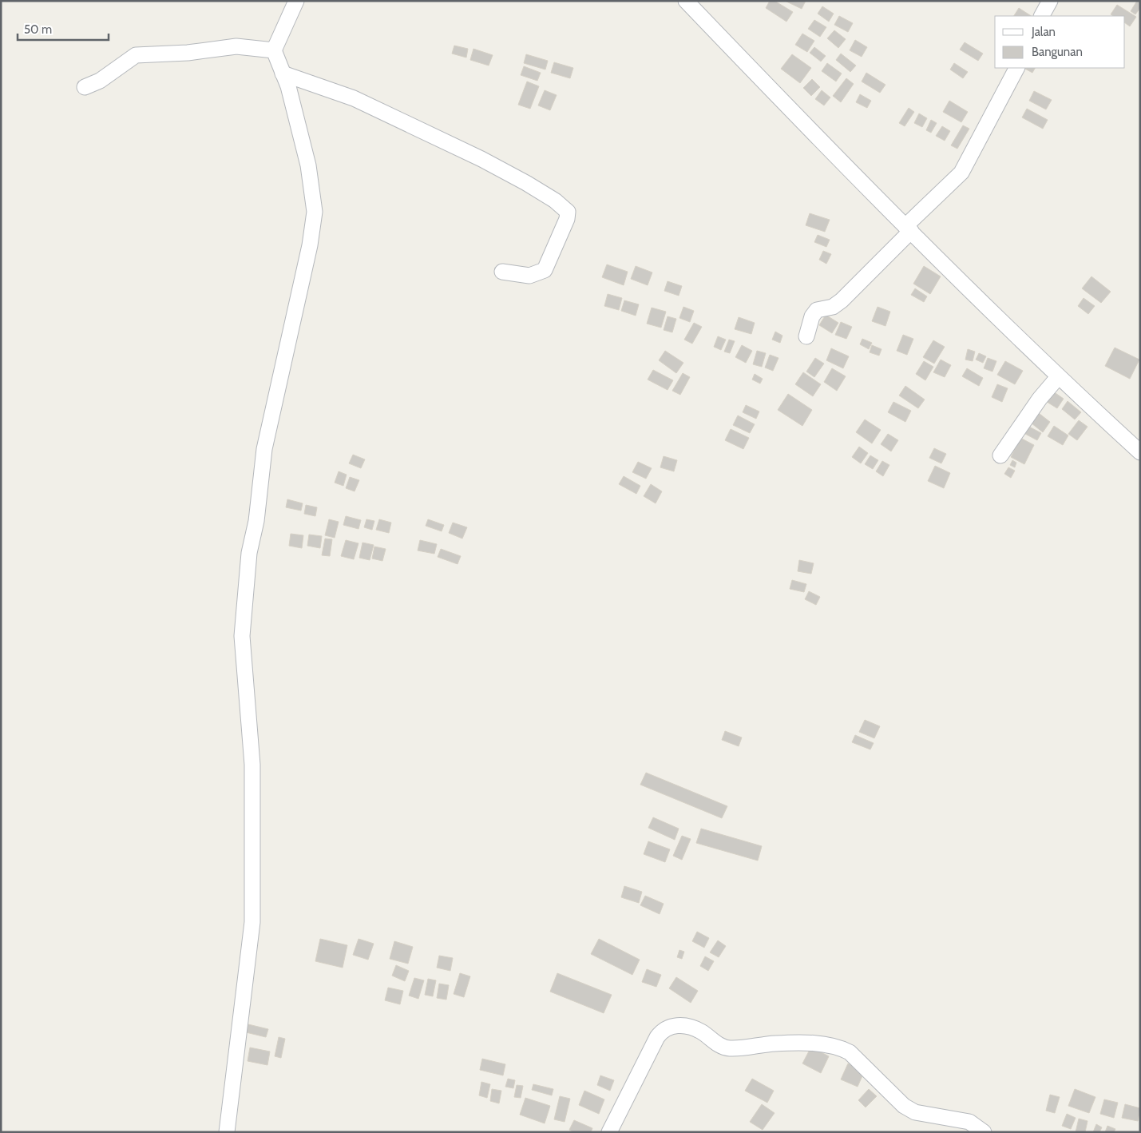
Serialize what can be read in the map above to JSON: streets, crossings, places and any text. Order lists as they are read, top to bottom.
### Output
{
  "legend": ["Jalan", "Bangunan"],
  "scale_bar": "50 m"
}
